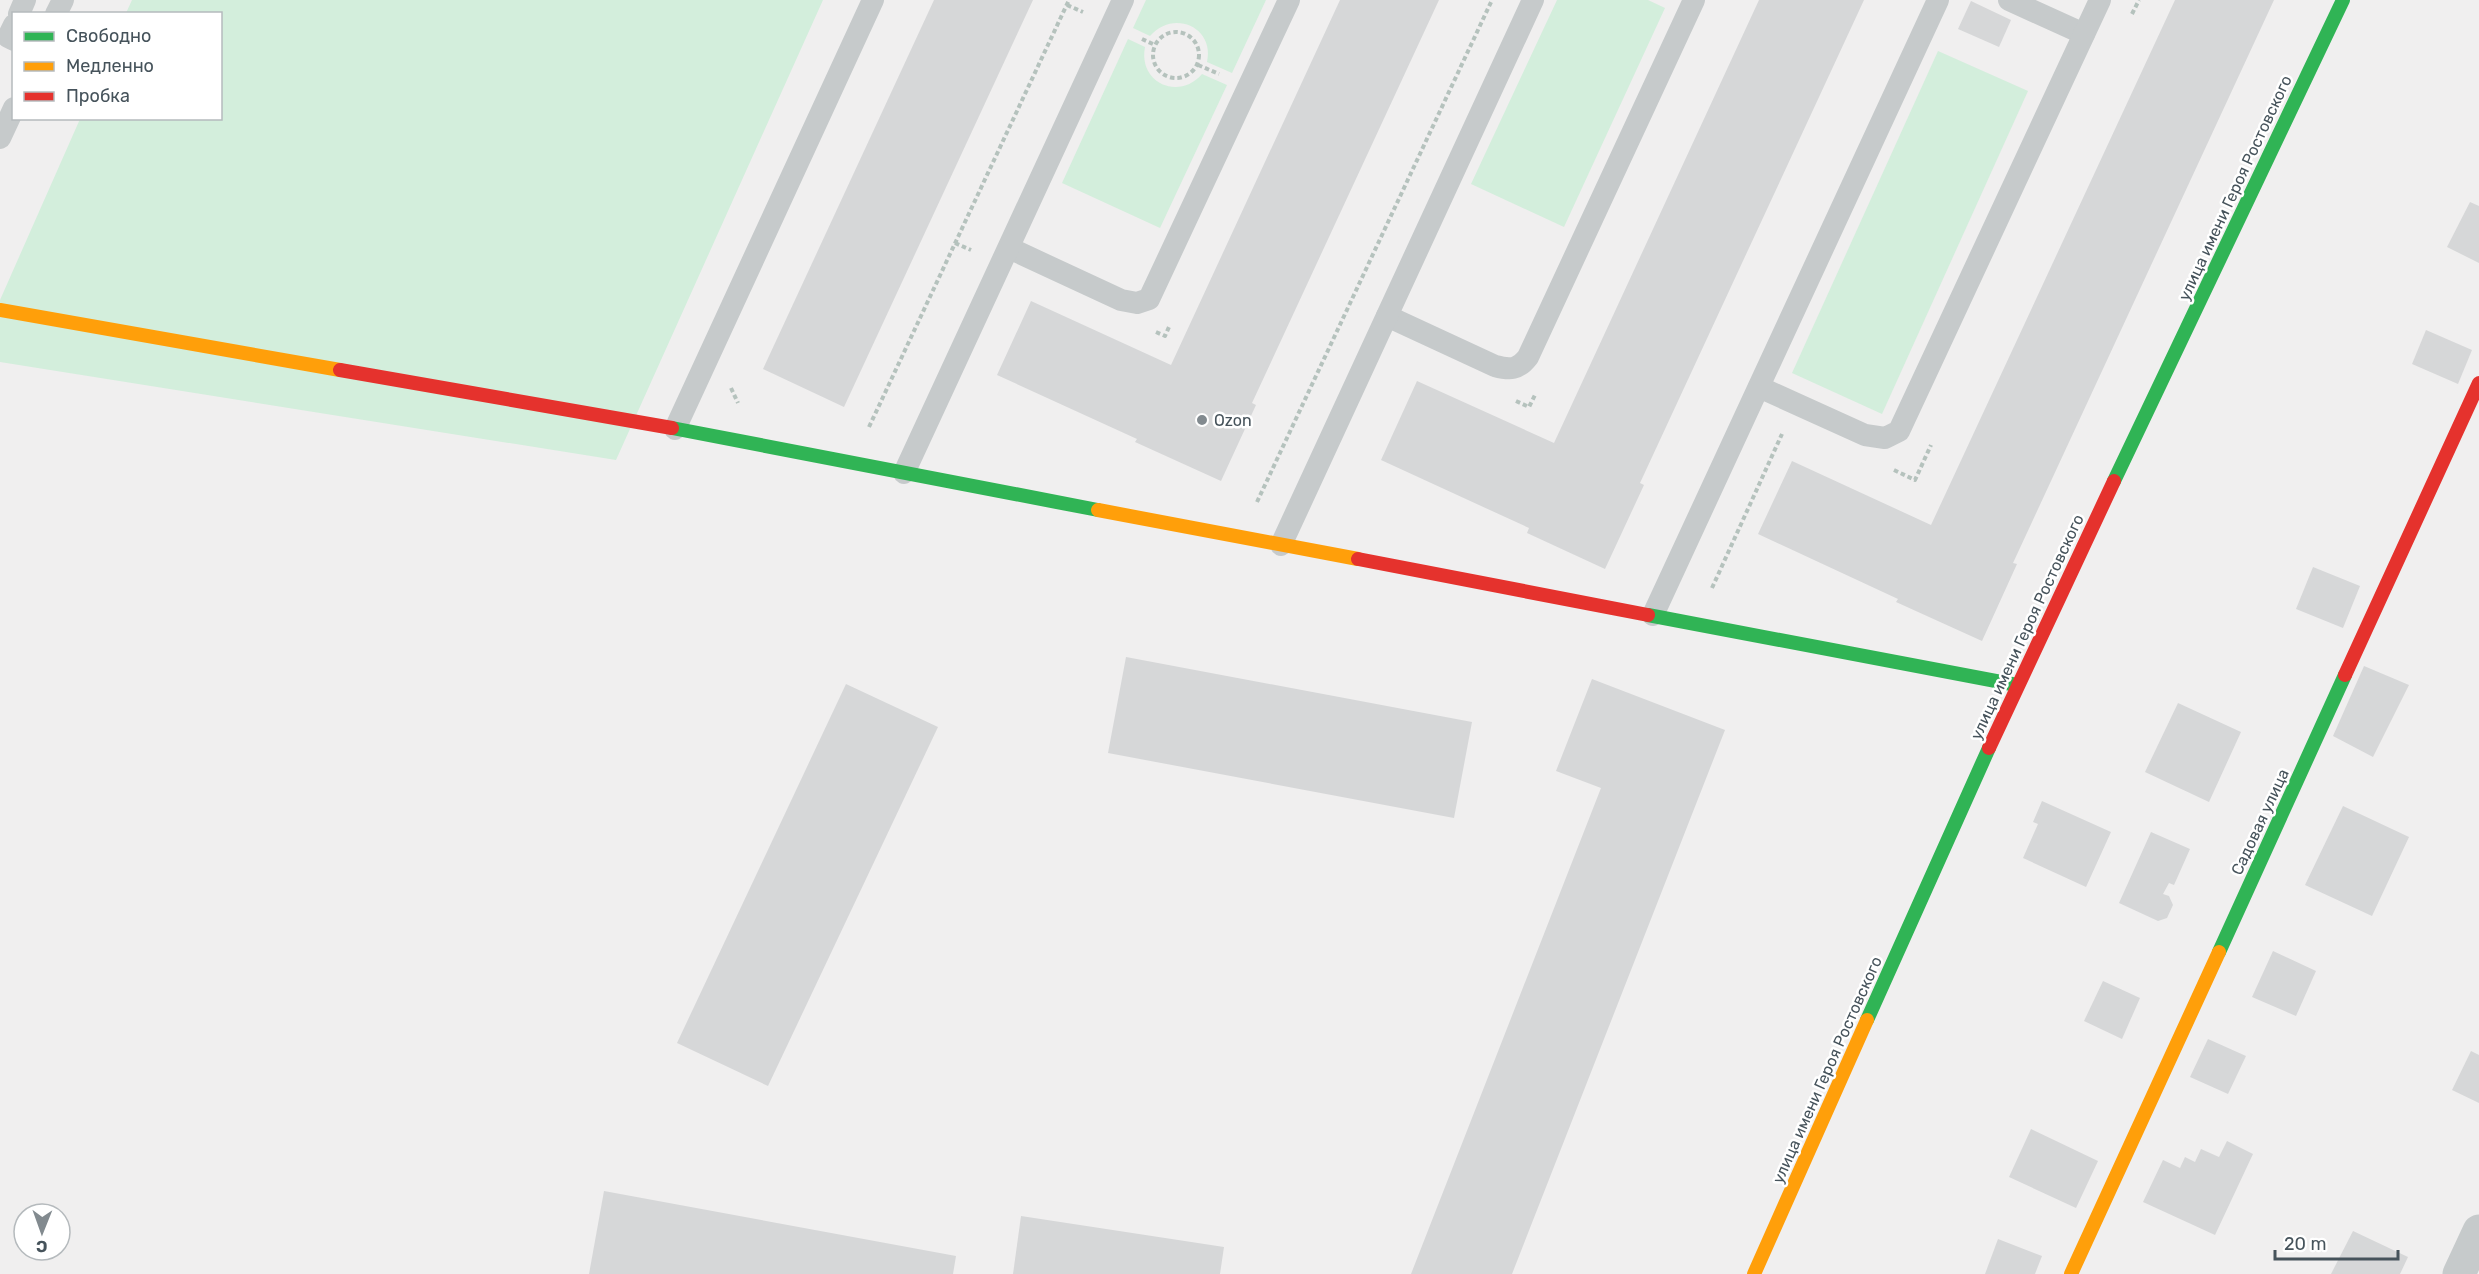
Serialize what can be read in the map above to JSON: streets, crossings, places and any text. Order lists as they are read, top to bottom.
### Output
{
  "streets": {
    "street": ["улица имени Героя Ростовского", "Садовая улица"]
  },
  "places": ["Ozon"],
  "legend": ["Свободно", "Медленно", "Пробка"],
  "scale_bar": "20 m",
  "north": "bottom"
}
